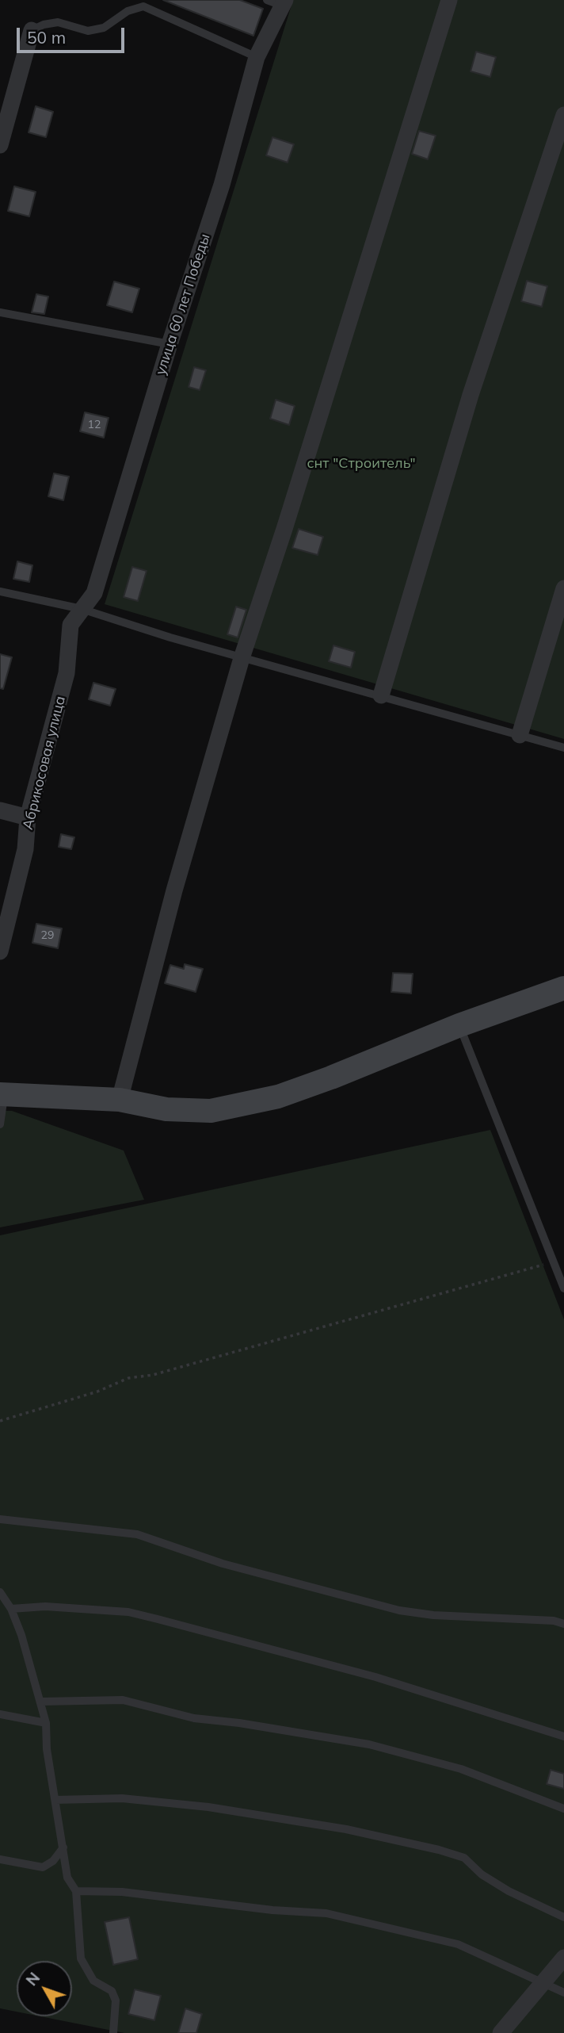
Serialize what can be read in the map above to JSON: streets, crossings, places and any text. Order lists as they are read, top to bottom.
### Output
{
  "streets": {
    "street": ["улица 60 лет Победы", "Абрикосовая улица"]
  },
  "crossings": [
    ["улица 60 лет Победы", "Абрикосовая улица"]
  ],
  "parks": ["снт \"Строитель\""],
  "house_numbers": ["12", "29"],
  "scale_bar": "50 m",
  "north": "top left"
}
